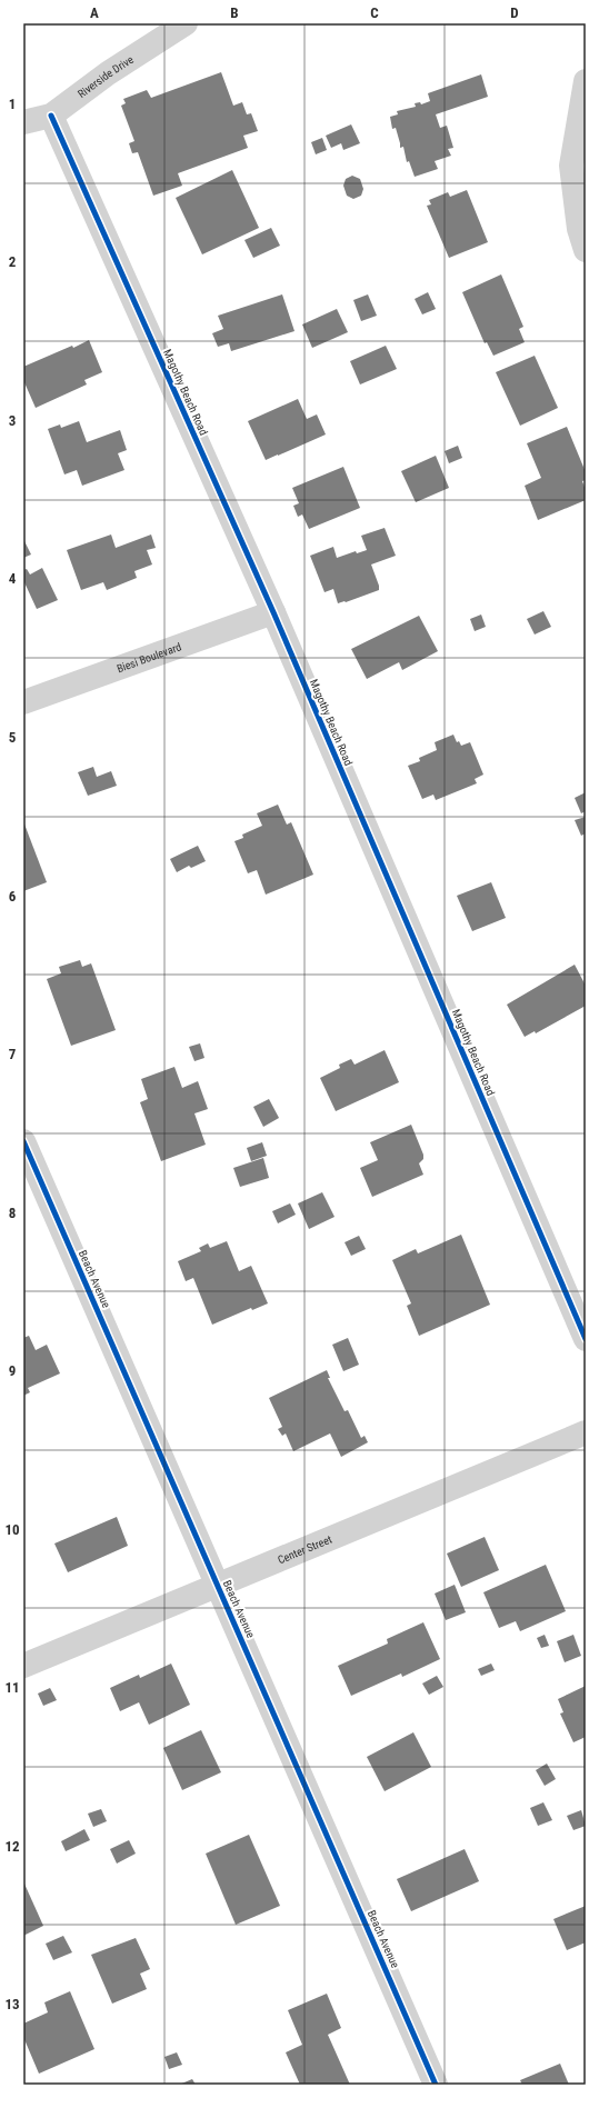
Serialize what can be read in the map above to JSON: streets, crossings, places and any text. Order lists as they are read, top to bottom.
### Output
{
  "streets": {
    "street": [
      "Riverside Drive",
      "Magothy Beach Road",
      "Biesi Boulevard",
      "Beach Avenue",
      "Center Street"
    ]
  },
  "crossings": [
    ["Riverside Drive", "Magothy Beach Road"],
    ["Magothy Beach Road", "Biesi Boulevard"],
    ["Beach Avenue", "Center Street"]
  ],
  "grid": {
    "columns": [
      "A",
      "B",
      "C",
      "D"
    ],
    "rows": [
      "1",
      "2",
      "3",
      "4",
      "5",
      "6",
      "7",
      "8",
      "9",
      "10",
      "11",
      "12",
      "13"
    ]
  }
}
